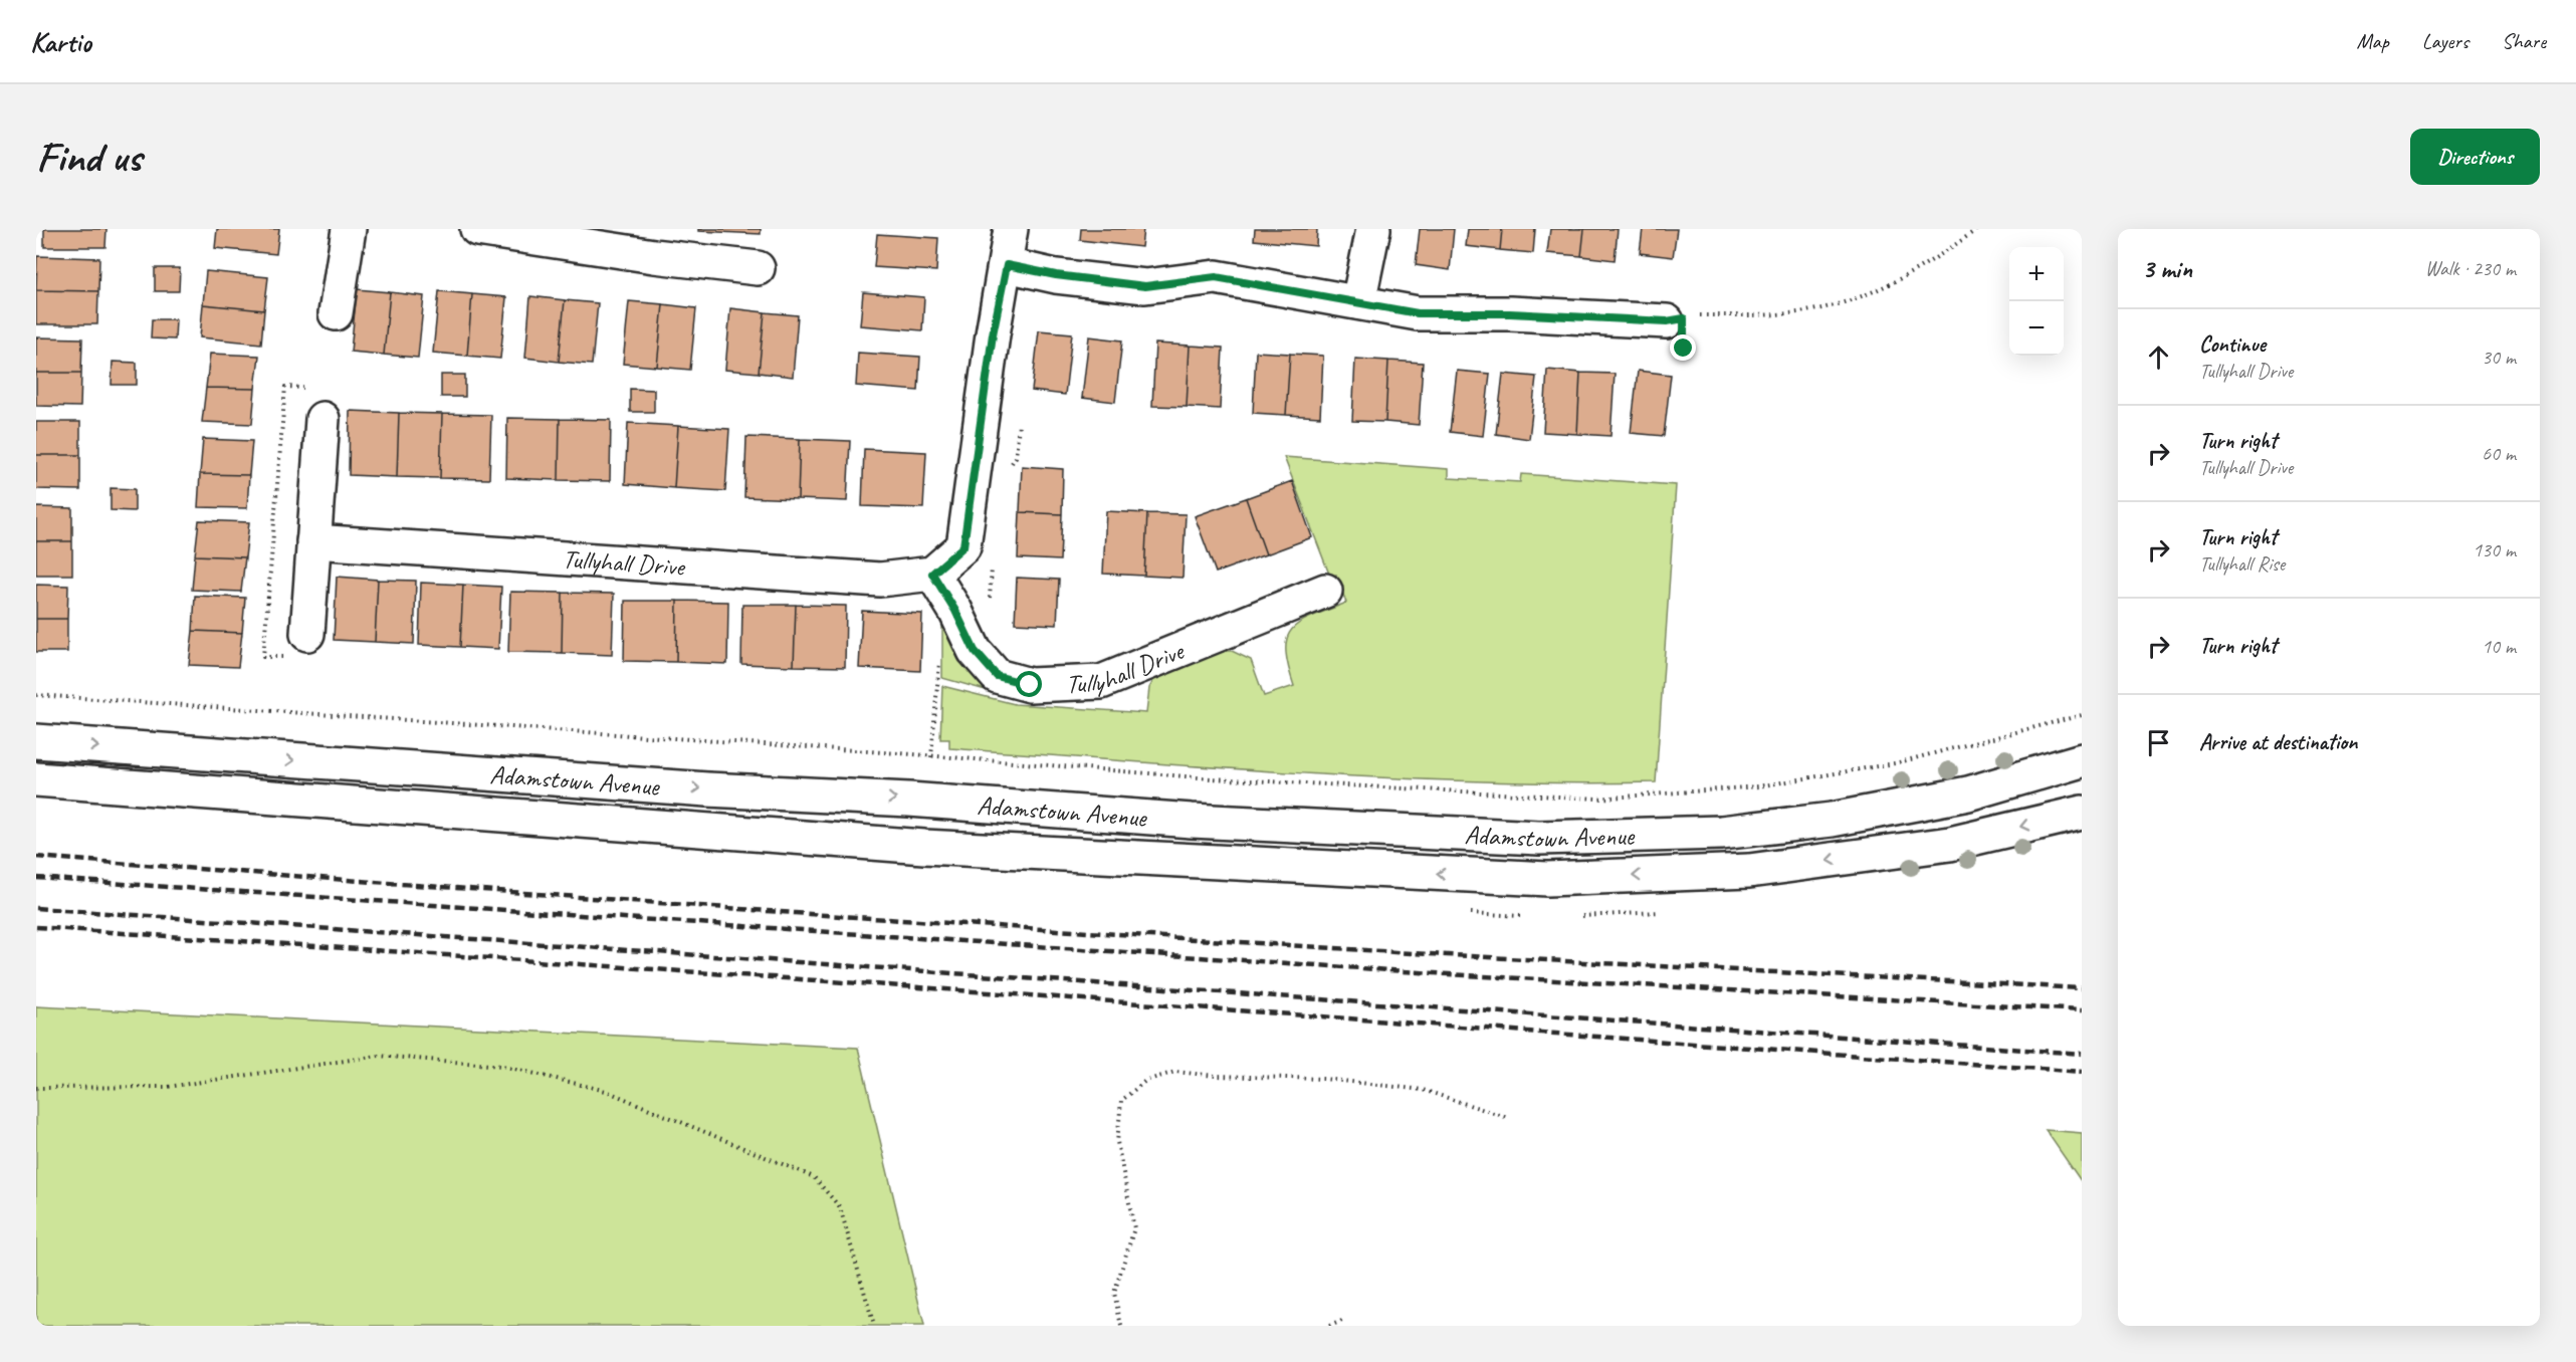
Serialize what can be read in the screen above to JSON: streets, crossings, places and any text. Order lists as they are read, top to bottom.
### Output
{
  "streets": {
    "street": ["Tullyhall Drive", "Adamstown Avenue"]
  },
  "page": {
    "header": "Kartio",
    "nav": ["Map", "Layers", "Share"],
    "buttons": "Directions",
    "title": "Find us",
    "heading": ["3 min", "Walk · 230 m"],
    "map_buttons": ["+", "−"],
    "list": [
      ["Continue", "Tullyhall Drive", "30 m"],
      ["Turn right", "Tullyhall Drive", "60 m"],
      ["Turn right", "Tullyhall Rise", "130 m"],
      ["Turn right", "10 m"],
      "Arrive at destination"
    ]
  }
}
